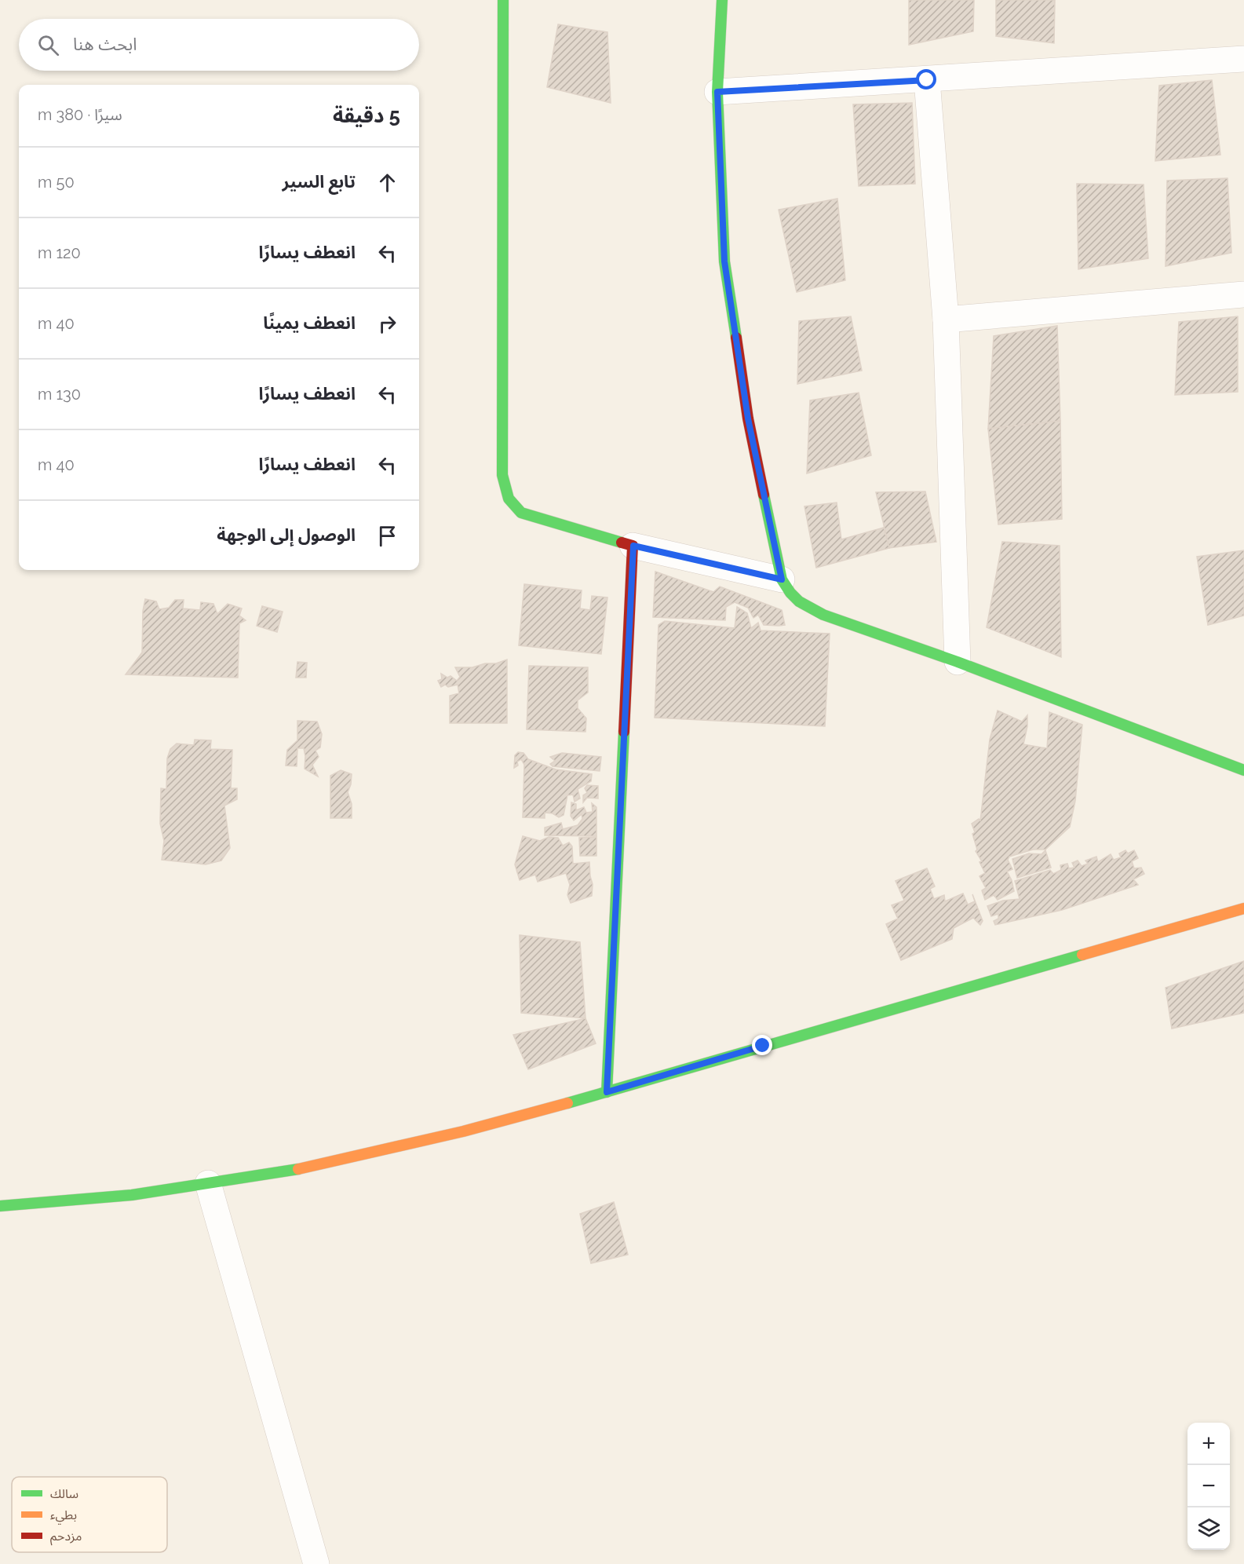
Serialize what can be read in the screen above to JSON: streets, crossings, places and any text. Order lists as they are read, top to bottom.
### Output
{
  "legend": ["سالك", "بطيء", "مزدحم"],
  "page": {
    "search": "ابحث هنا",
    "heading": ["5 دقيقة", "سيرًا · 380 m"],
    "list": [
      ["تابع السير", "50 m"],
      ["انعطف يسارًا", "120 m"],
      ["انعطف يمينًا", "40 m"],
      ["انعطف يسارًا", "130 m"],
      ["انعطف يسارًا", "40 m"],
      "الوصول إلى الوجهة"
    ],
    "map_buttons": ["+", "−"]
  }
}
